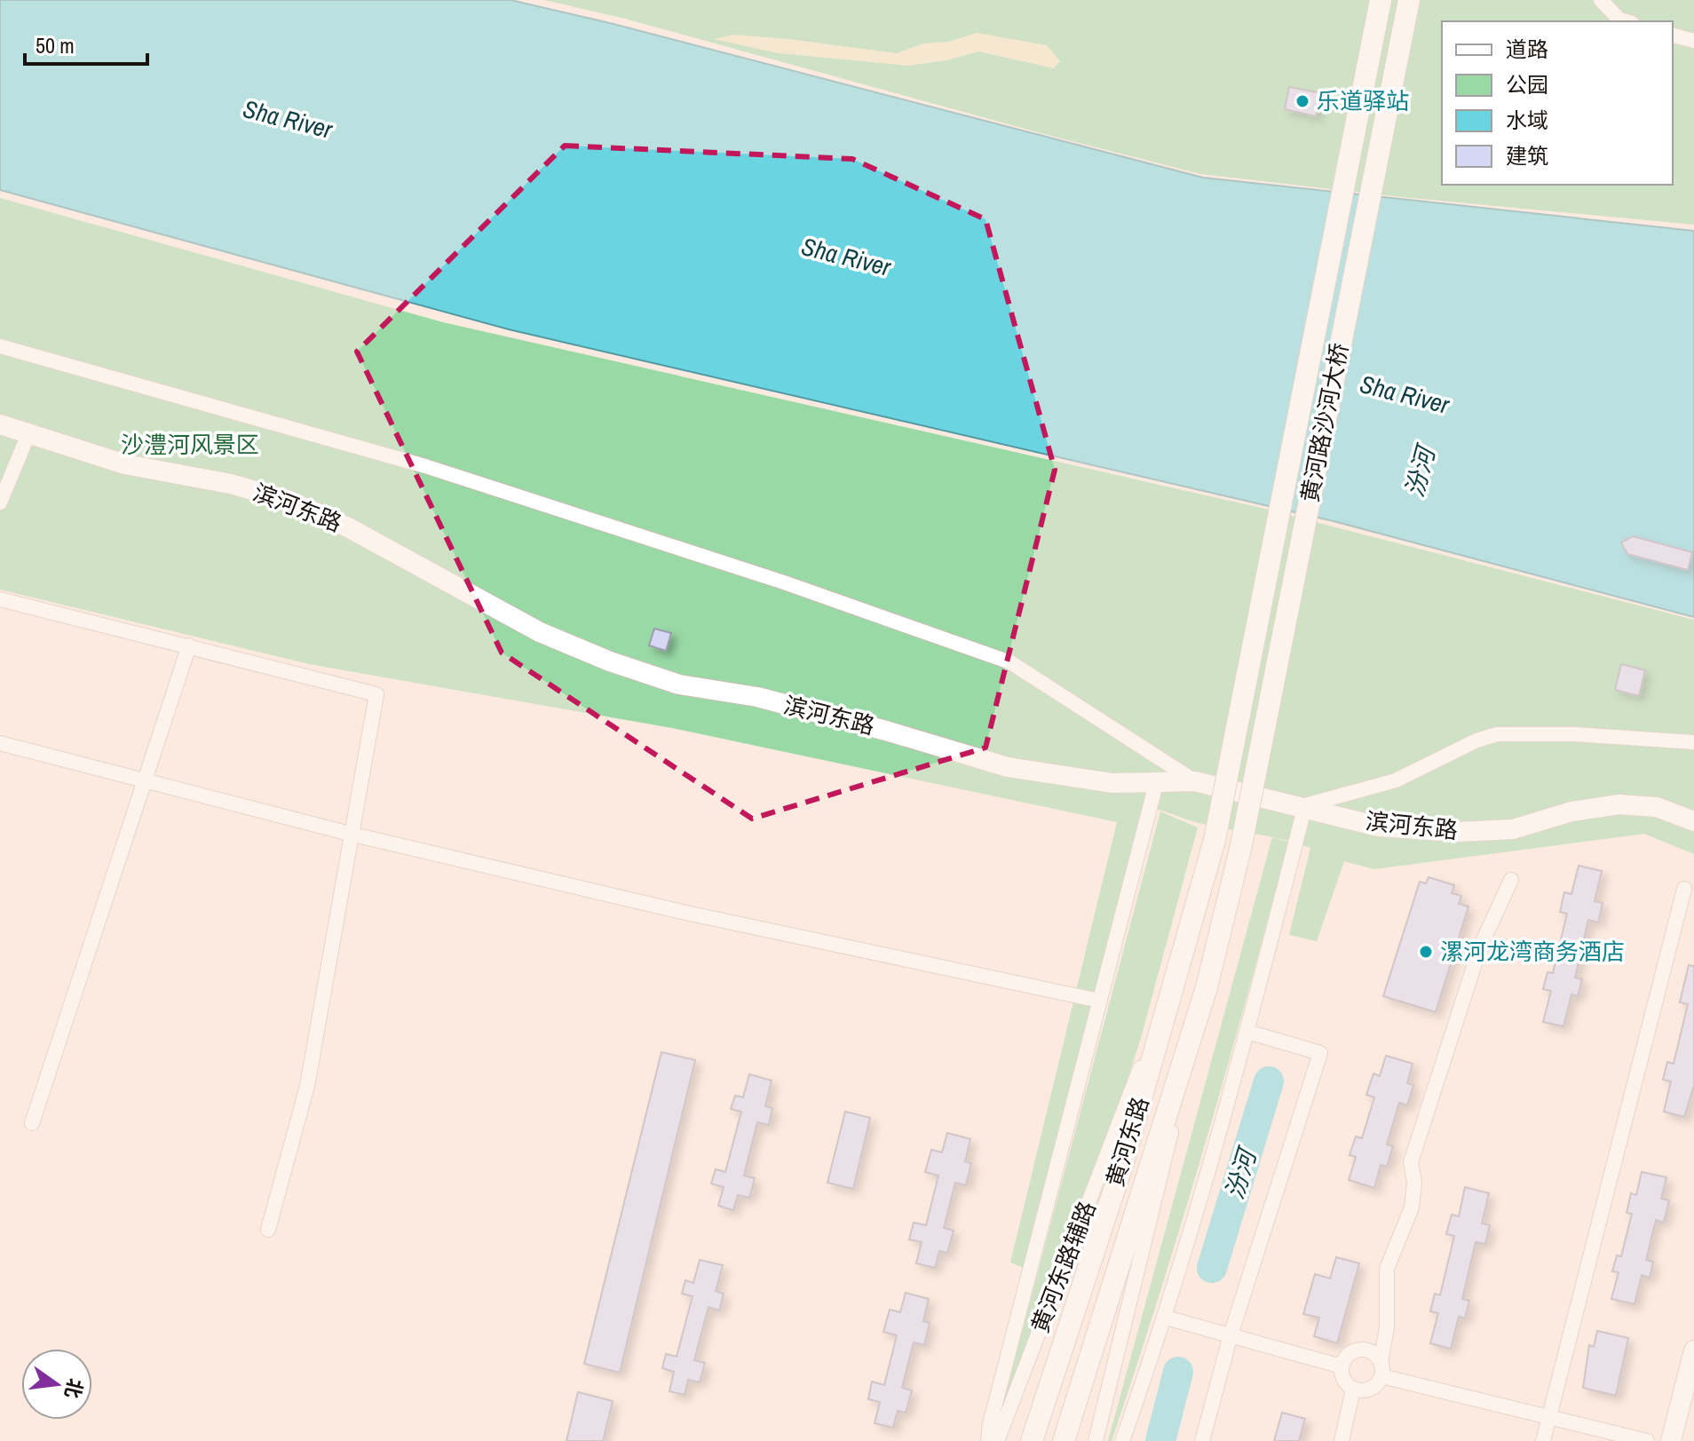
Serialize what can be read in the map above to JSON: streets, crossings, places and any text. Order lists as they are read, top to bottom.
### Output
{
  "streets": {
    "main road": ["黄河路沙河大桥", "黄河东路"],
    "street": ["滨河东路", "黄河东路辅路"]
  },
  "crossings": [
    ["黄河路沙河大桥", "黄河东路"],
    ["黄河东路", "黄河东路辅路"]
  ],
  "water": ["Sha River", "汾河"],
  "parks": ["沙澧河风景区"],
  "places": ["乐道驿站", "漯河龙湾商务酒店"],
  "legend": [
    "道路",
    "公园",
    "水域",
    "建筑"
  ],
  "scale_bar": "50 m",
  "north": "right"
}
